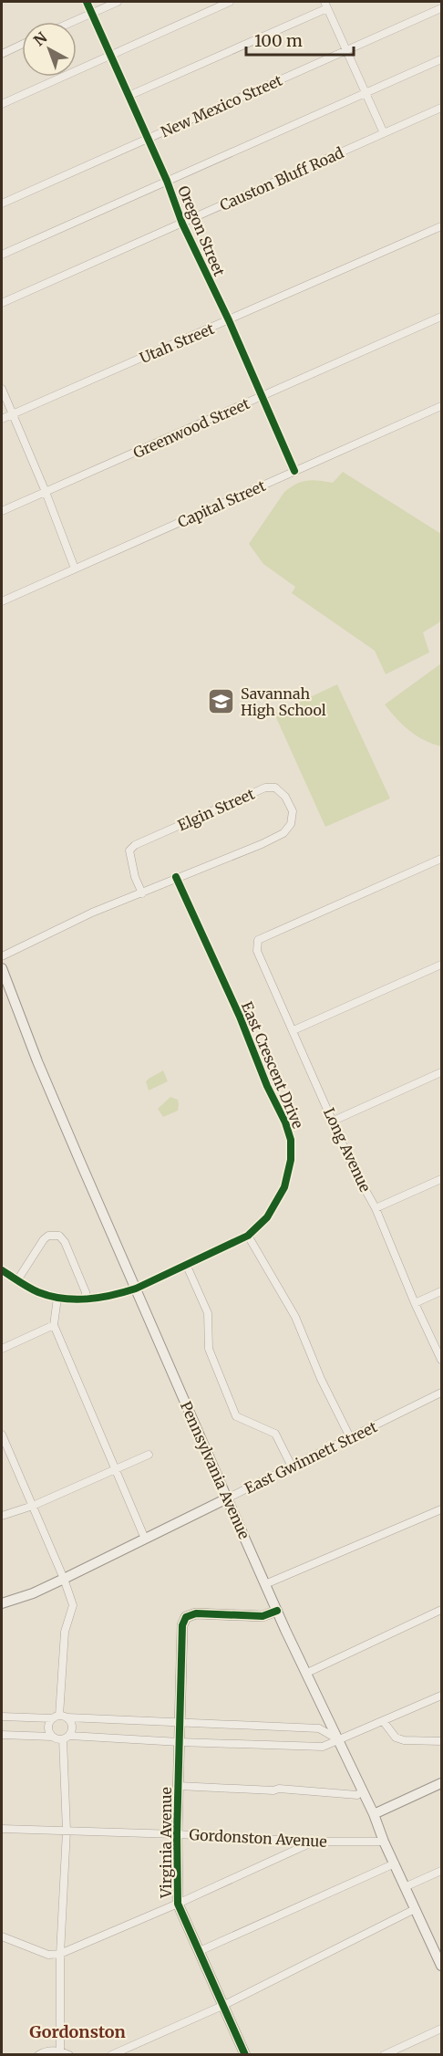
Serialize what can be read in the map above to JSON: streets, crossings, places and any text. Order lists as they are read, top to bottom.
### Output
{
  "streets": {
    "main road": ["East Gwinnett Street", "Pennsylvania Avenue", "Virginia Avenue"],
    "street": [
      "New Mexico Street",
      "Causton Bluff Road",
      "Oregon Street",
      "Utah Street",
      "Greenwood Street",
      "Capital Street",
      "Elgin Street",
      "East Crescent Drive",
      "Long Avenue",
      "Gordonston Avenue"
    ]
  },
  "crossings": [
    ["New Mexico Street", "Oregon Street"],
    ["Causton Bluff Road", "Oregon Street"],
    ["Oregon Street", "Utah Street"],
    ["Oregon Street", "Greenwood Street"],
    ["Oregon Street", "Capital Street"],
    ["Elgin Street", "East Crescent Drive"],
    ["East Crescent Drive", "Pennsylvania Avenue"],
    ["East Gwinnett Street", "Pennsylvania Avenue"],
    ["Pennsylvania Avenue", "Gordonston Avenue"],
    ["Pennsylvania Avenue", "Virginia Avenue"],
    ["Gordonston Avenue", "Virginia Avenue"]
  ],
  "districts": ["Gordonston"],
  "places": {
    "school or university": ["Savannah High School"]
  },
  "scale_bar": "100 m",
  "north": "top left"
}
